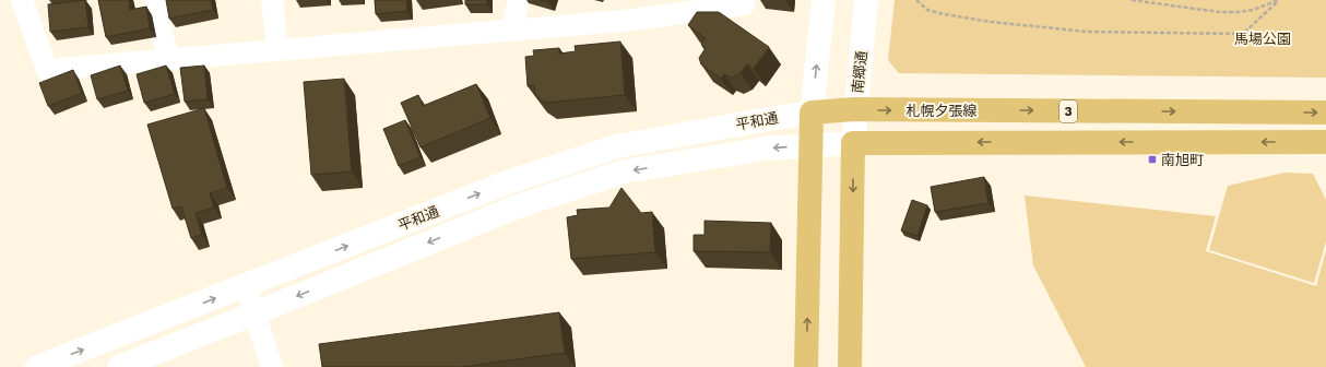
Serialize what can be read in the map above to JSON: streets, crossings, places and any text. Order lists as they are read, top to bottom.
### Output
{
  "streets": {
    "main road": ["札幌夕張線", "3"],
    "street": ["南郷通", "平和通"]
  },
  "crossings": [
    ["南郷通", "札幌夕張線"],
    ["南郷通", "3"],
    ["南郷通", "平和通"],
    ["札幌夕張線", "平和通"],
    ["3", "平和通"]
  ],
  "parks": ["馬場公園"],
  "places": {
    "transit": ["南旭町"]
  }
}
